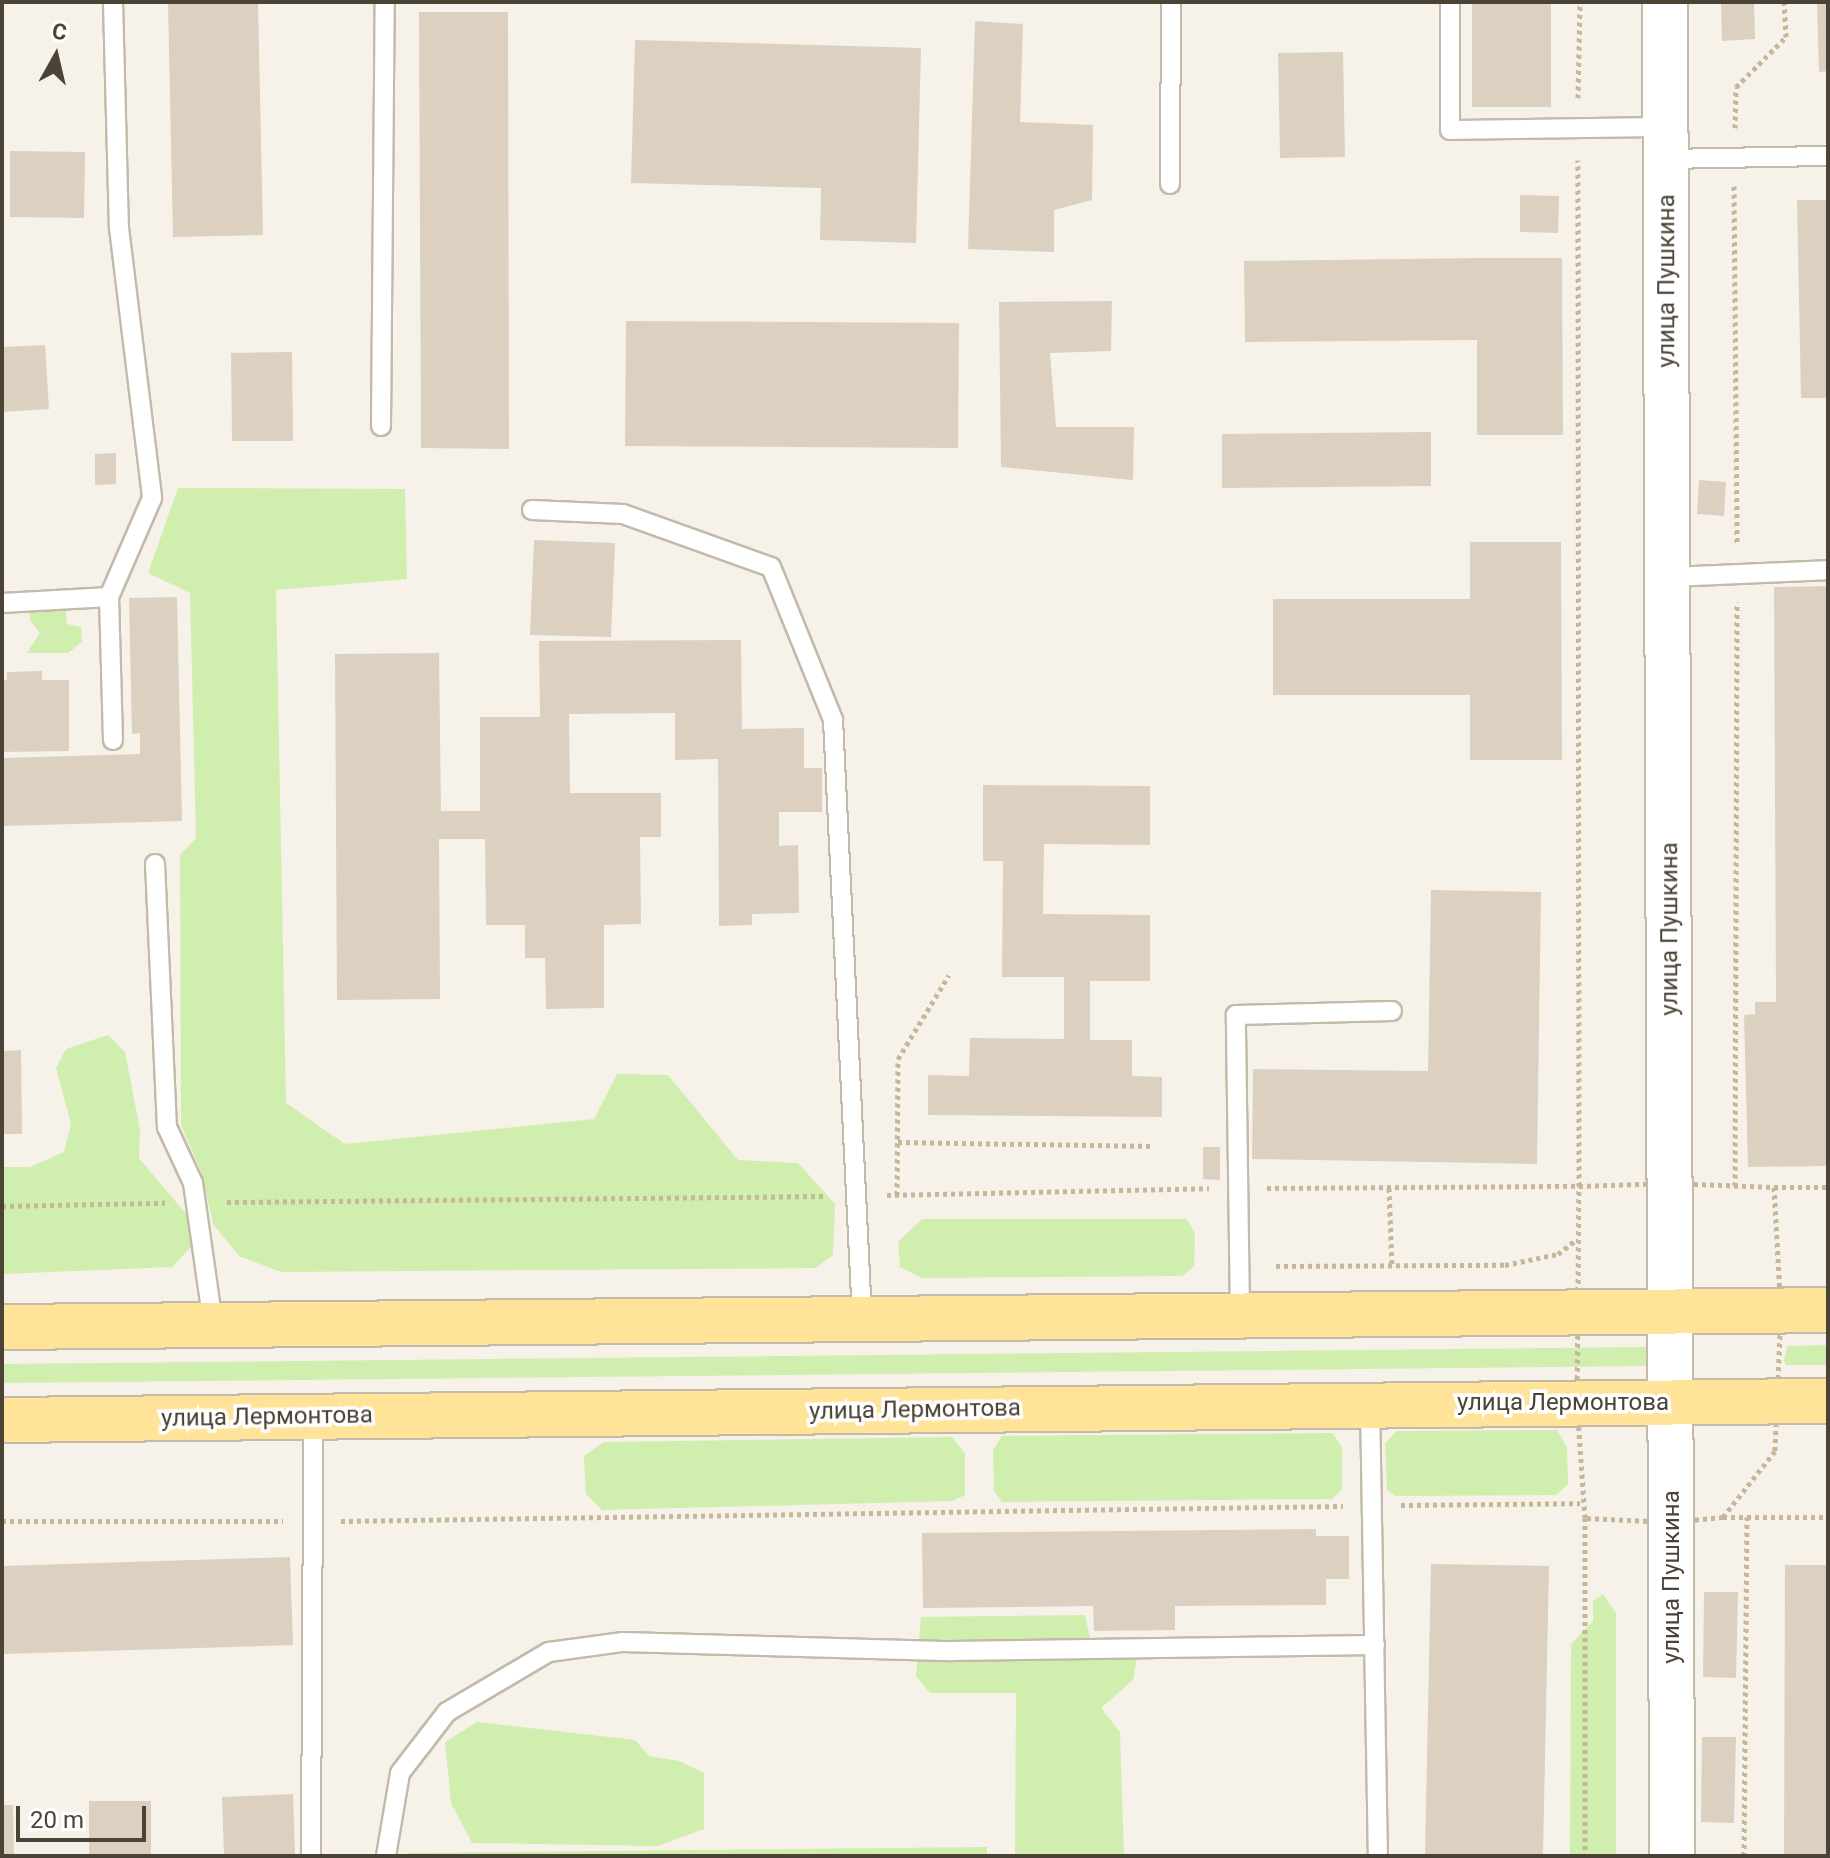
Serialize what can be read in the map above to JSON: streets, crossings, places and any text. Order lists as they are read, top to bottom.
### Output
{
  "streets": {
    "main road": ["улица Лермонтова"],
    "street": ["улица Пушкина"]
  },
  "crossings": [
    ["улица Пушкина", "улица Лермонтова"]
  ],
  "scale_bar": "20 m",
  "north": "top"
}
